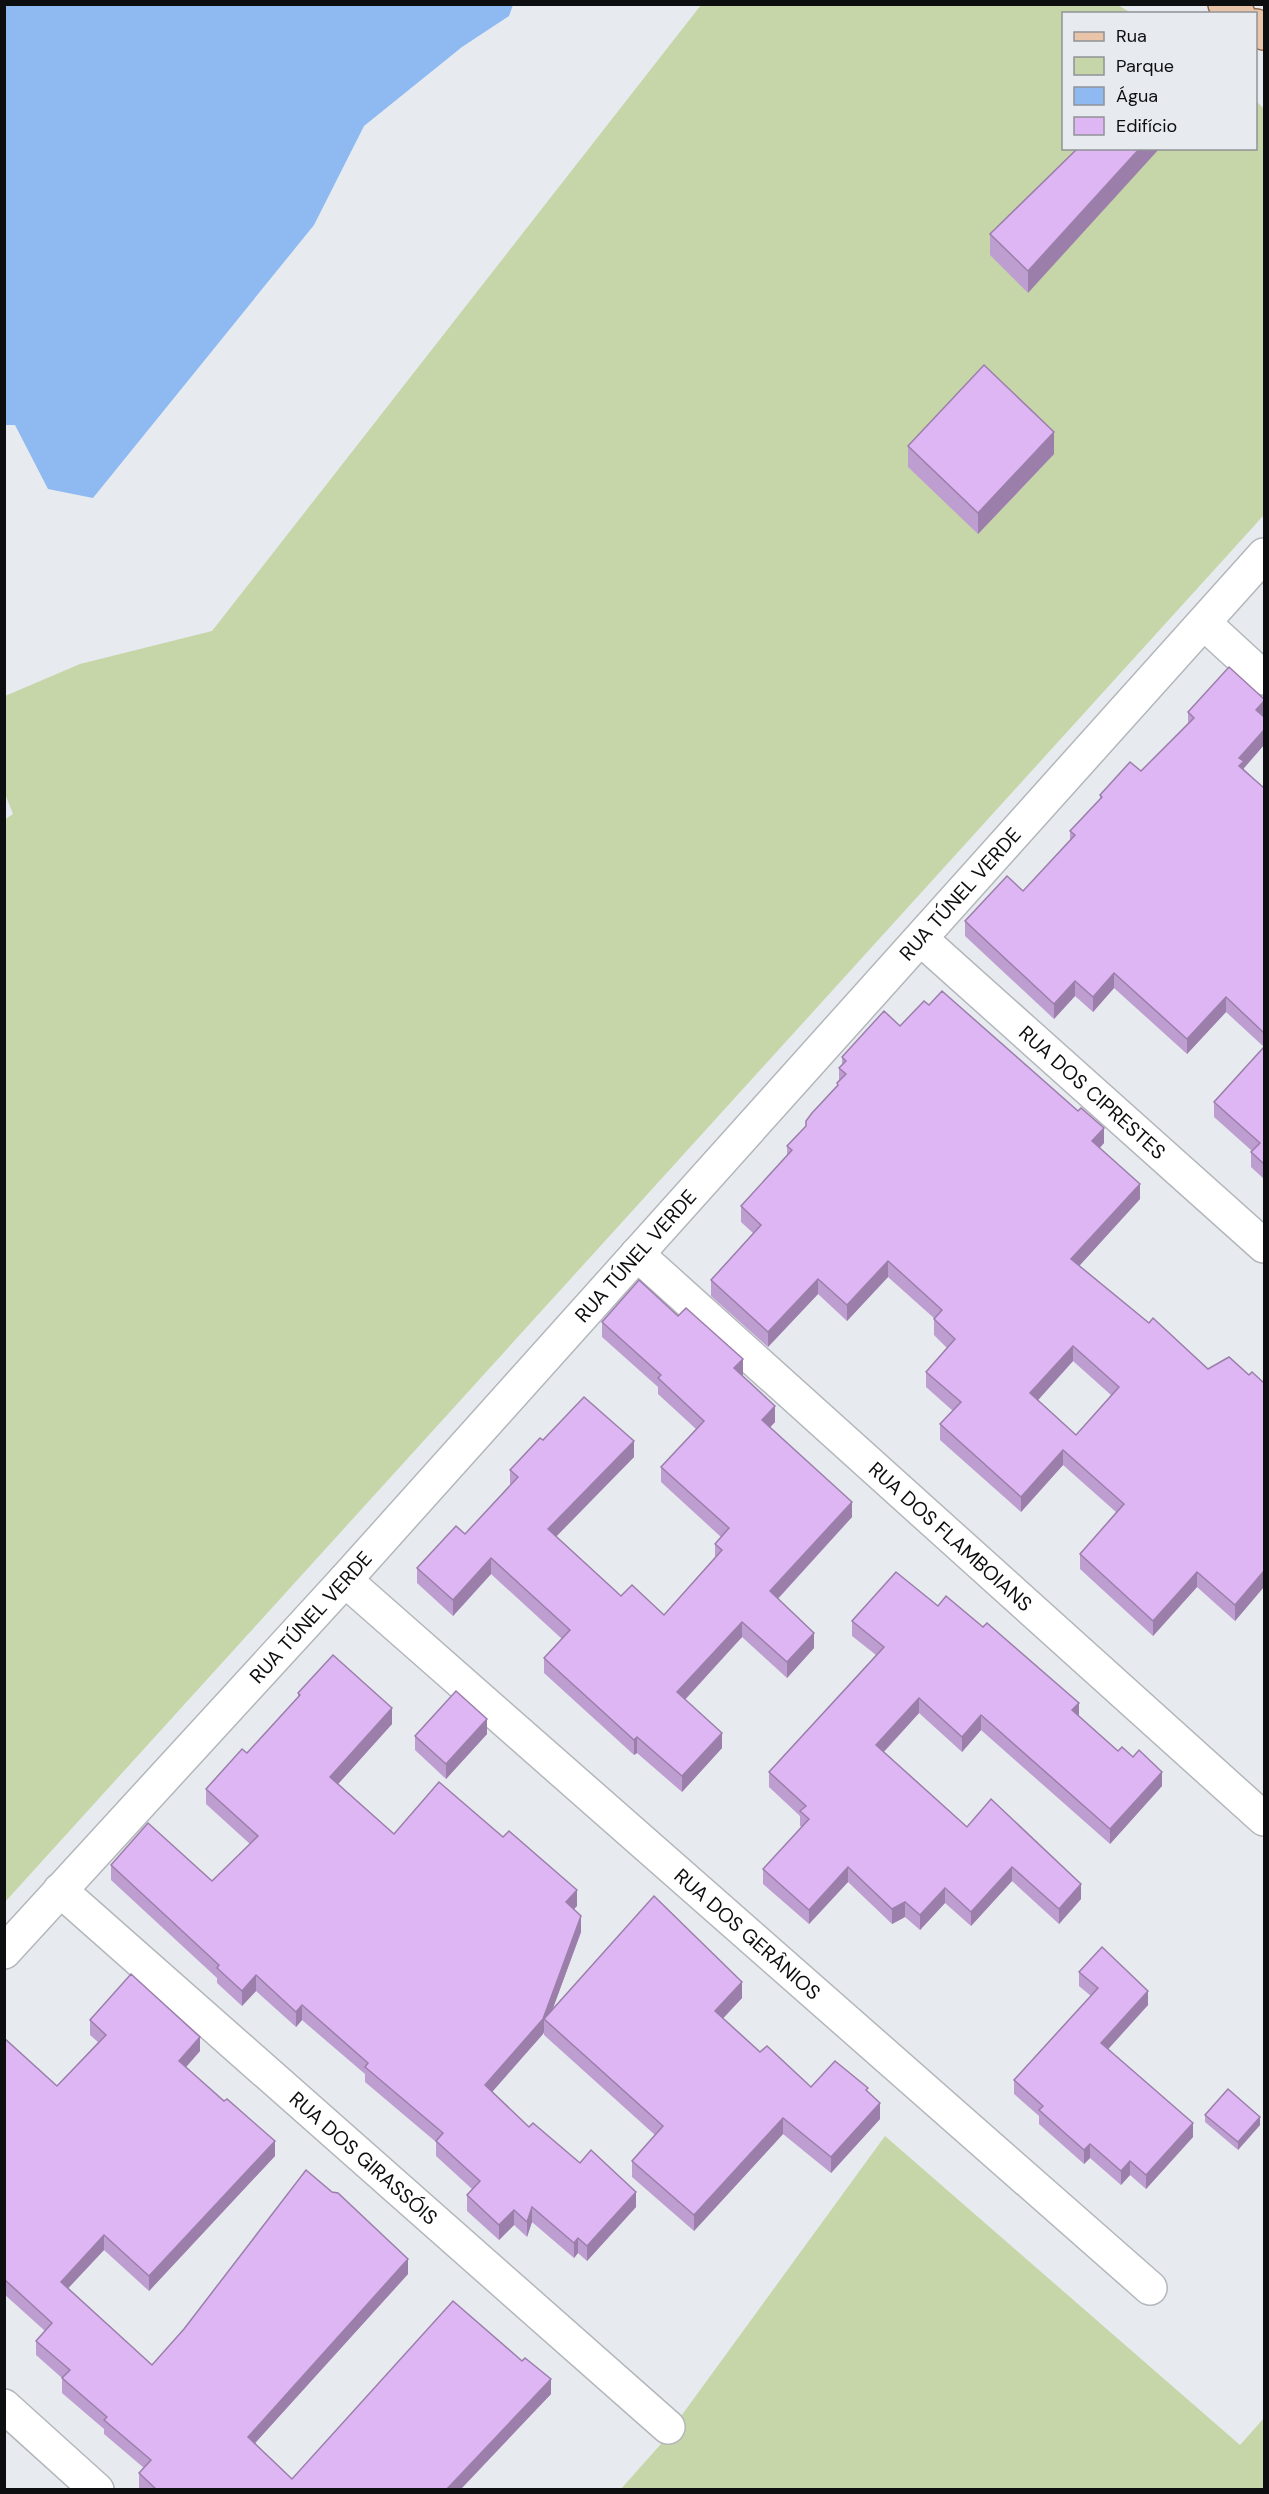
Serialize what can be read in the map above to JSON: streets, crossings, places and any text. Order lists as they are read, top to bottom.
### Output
{
  "streets": {
    "street": [
      "RUA TÚNEL VERDE",
      "RUA DOS CIPRESTES",
      "RUA DOS FLAMBOIANS",
      "RUA DOS GERÂNIOS",
      "RUA DOS GIRASSÓIS"
    ]
  },
  "crossings": [
    ["RUA TÚNEL VERDE", "RUA DOS CIPRESTES"],
    ["RUA TÚNEL VERDE", "RUA DOS FLAMBOIANS"],
    ["RUA TÚNEL VERDE", "RUA DOS GERÂNIOS"],
    ["RUA TÚNEL VERDE", "RUA DOS GIRASSÓIS"]
  ],
  "legend": [
    "Rua",
    "Parque",
    "Água",
    "Edifício"
  ]
}
